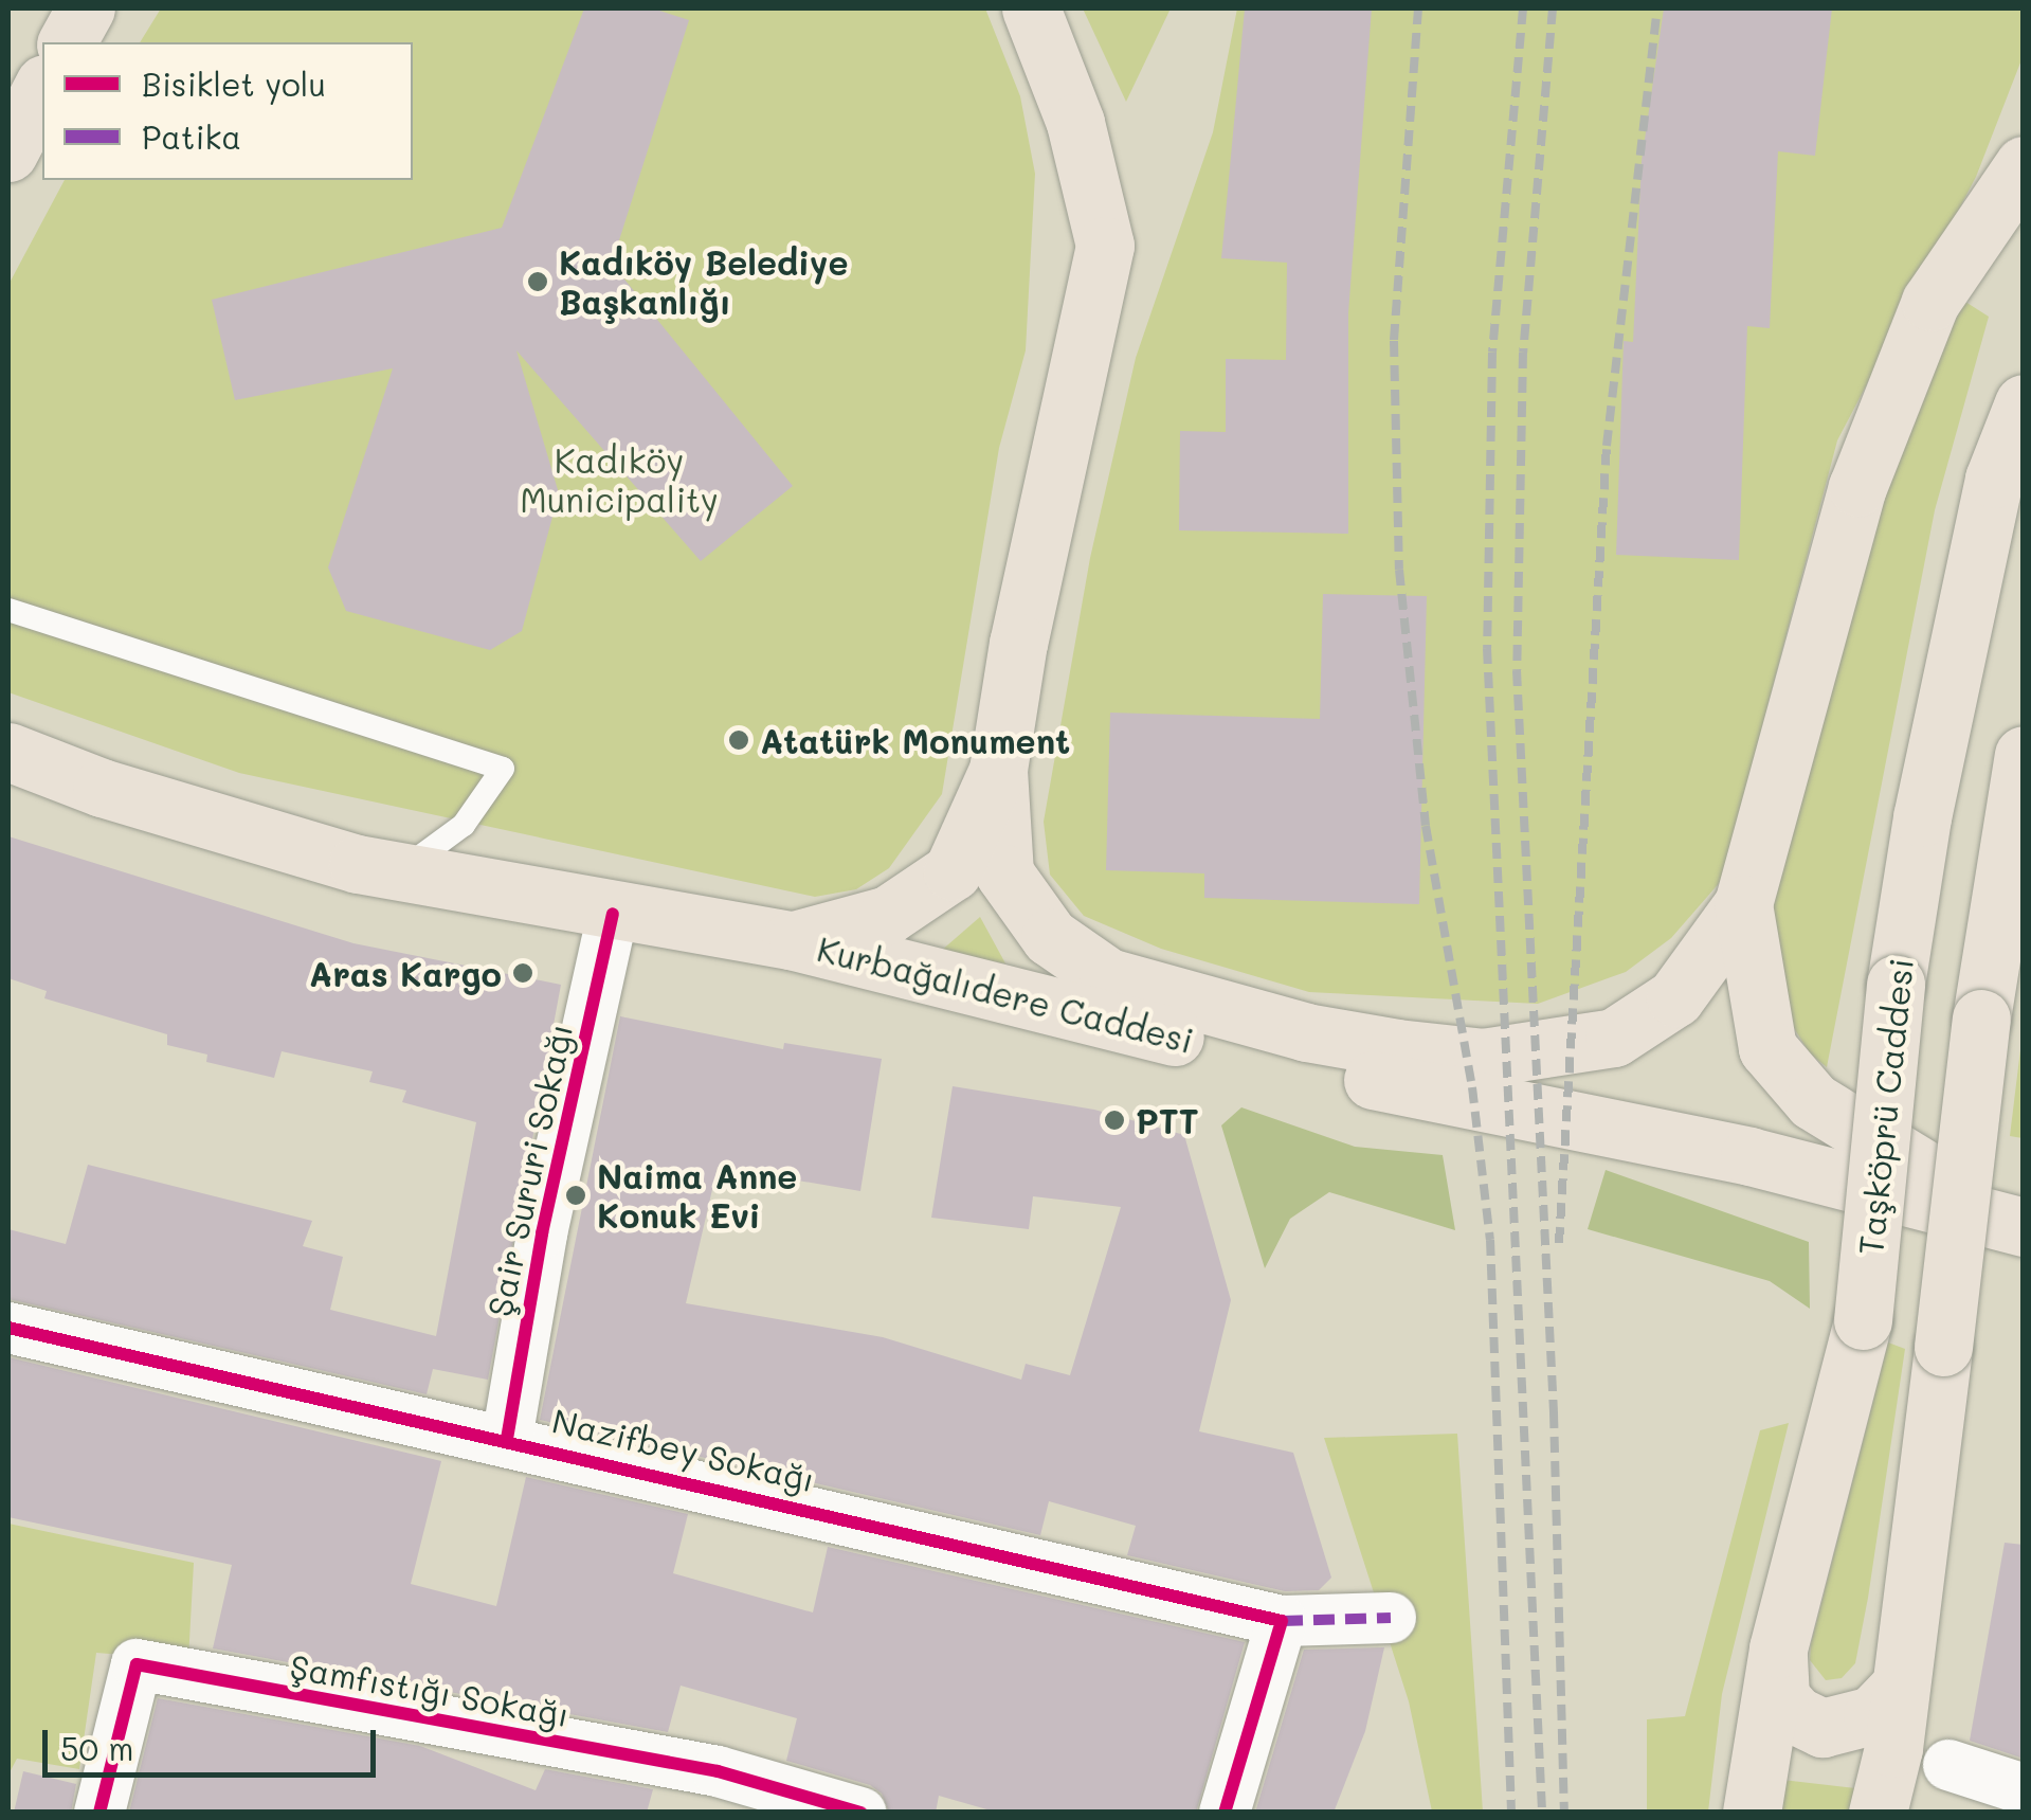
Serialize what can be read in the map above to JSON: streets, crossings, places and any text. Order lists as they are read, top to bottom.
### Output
{
  "streets": {
    "main road": ["Kurbağalıdere Caddesi", "Taşköprü Caddesi"],
    "street": ["Şair Sururi Sokağı", "Nazifbey Sokağı", "Şamfıstığı Sokağı"]
  },
  "crossings": [
    ["Kurbağalıdere Caddesi", "Şair Sururi Sokağı"],
    ["Şair Sururi Sokağı", "Nazifbey Sokağı"]
  ],
  "parks": ["Kadıköy Municipality"],
  "places": [
    "Kadıköy Belediye Başkanlığı",
    "Atatürk Monument",
    "Aras Kargo",
    "PTT",
    "Naima Anne Konuk Evi"
  ],
  "legend": ["Bisiklet yolu", "Patika"],
  "scale_bar": "50 m"
}
